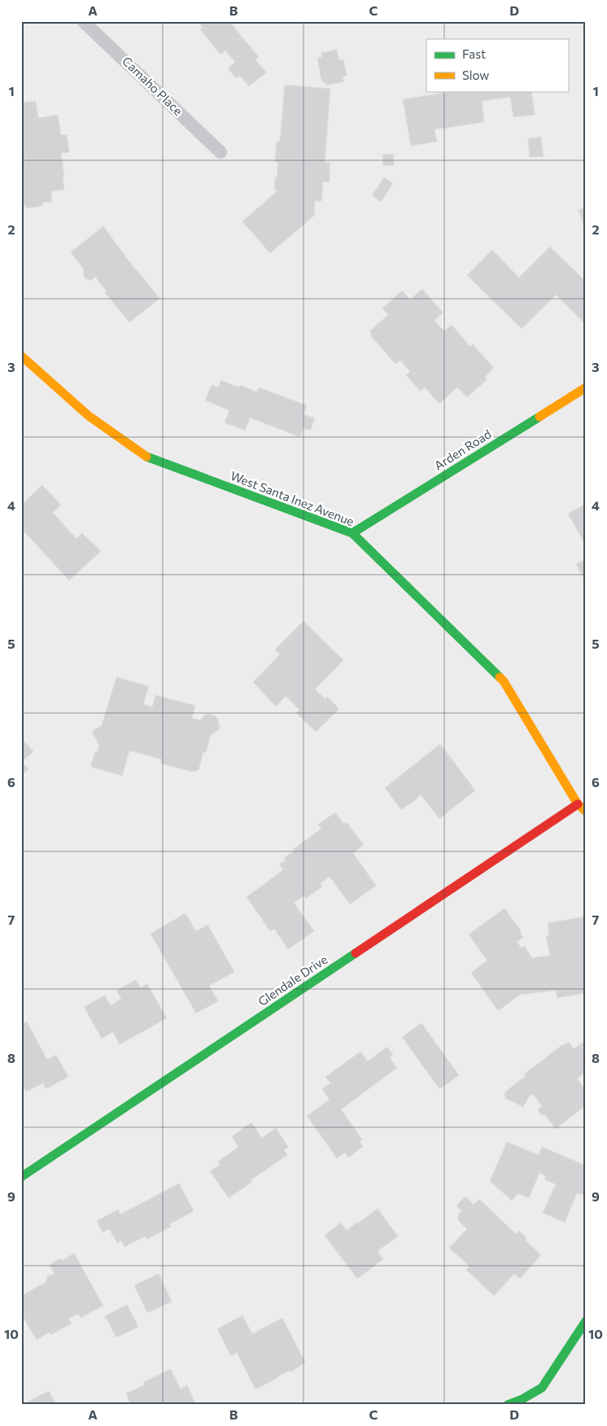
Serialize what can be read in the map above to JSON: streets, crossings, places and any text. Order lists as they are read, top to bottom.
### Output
{
  "streets": {
    "street": ["Arden Road", "West Santa Inez Avenue", "Glendale Drive"],
    "lane": ["Camaho Place"]
  },
  "crossings": [
    ["Arden Road", "West Santa Inez Avenue"],
    ["West Santa Inez Avenue", "Glendale Drive"]
  ],
  "legend": ["Fast", "Slow"],
  "grid": {
    "columns": [
      "A",
      "B",
      "C",
      "D"
    ],
    "rows": [
      "1",
      "2",
      "3",
      "4",
      "5",
      "6",
      "7",
      "8",
      "9",
      "10"
    ]
  }
}
